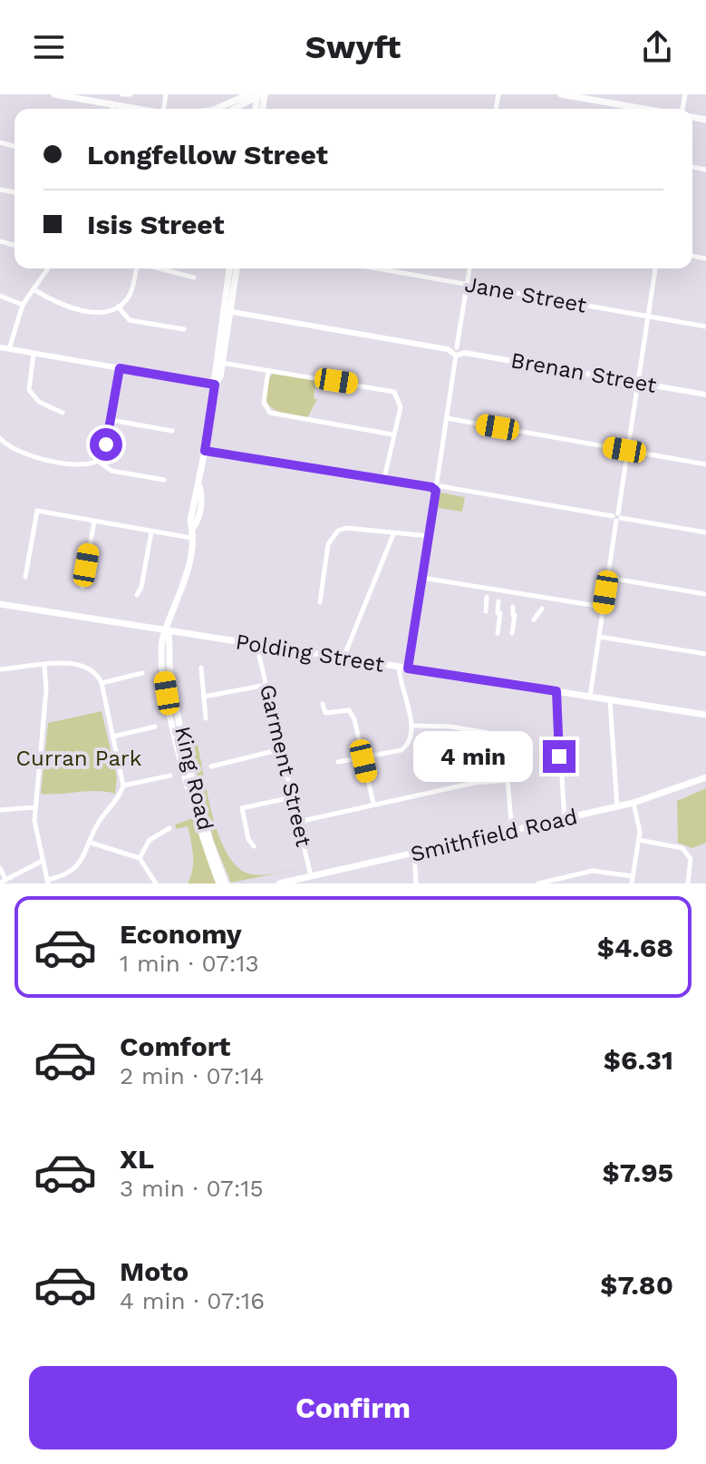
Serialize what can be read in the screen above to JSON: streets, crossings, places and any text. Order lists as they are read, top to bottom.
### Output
{
  "streets": {
    "main road": ["Polding Street", "King Road", "Smithfield Road"],
    "street": ["Jane Street", "Brenan Street", "Garment Street"]
  },
  "crossings": [
    ["Polding Street", "Garment Street"],
    ["Polding Street", "King Road"],
    ["Garment Street", "Smithfield Road"]
  ],
  "parks": ["Curran Park"],
  "page": {
    "header": "Swyft",
    "banner": ["Longfellow Street", "Isis Street"],
    "bubble": "4 min",
    "list": [
      {
        "name": "Economy",
        "note": "1 min · 07:13",
        "value": "$4.68"
      },
      {
        "name": "Comfort",
        "note": "2 min · 07:14",
        "value": "$6.31"
      },
      {
        "name": "XL",
        "note": "3 min · 07:15",
        "value": "$7.95"
      },
      {
        "name": "Moto",
        "note": "4 min · 07:16",
        "value": "$7.80"
      }
    ],
    "buttons": "Confirm"
  }
}
